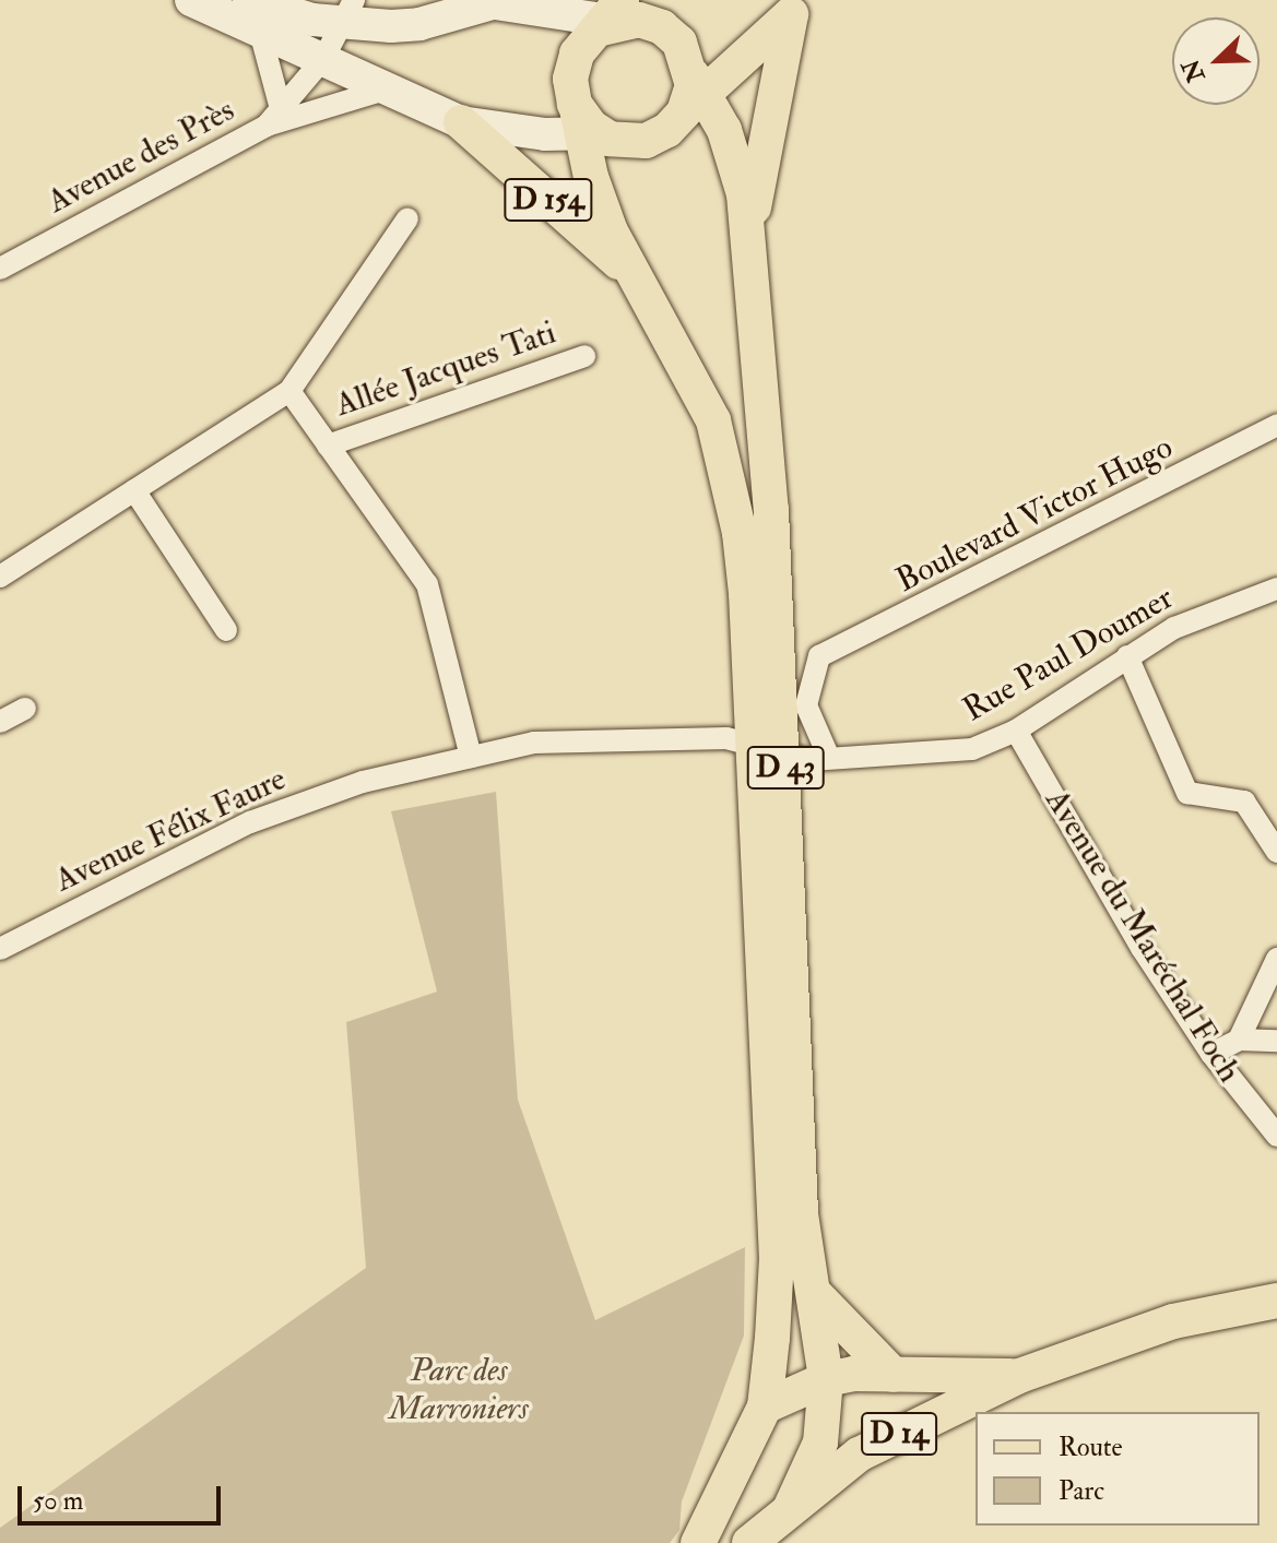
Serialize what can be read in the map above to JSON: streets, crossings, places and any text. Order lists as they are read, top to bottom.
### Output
{
  "streets": {
    "main road": ["D 154", "D 43", "D 14"],
    "street": [
      "Avenue des Près",
      "Allée Jacques Tati",
      "Boulevard Victor Hugo",
      "Rue Paul Doumer",
      "Avenue Félix Faure",
      "Avenue du Maréchal Foch"
    ]
  },
  "crossings": [
    ["Avenue des Près", "D 154"],
    ["D 154", "D 43"],
    ["Rue Paul Doumer", "D 43"],
    ["Rue Paul Doumer", "Avenue Félix Faure"],
    ["Rue Paul Doumer", "Avenue du Maréchal Foch"],
    ["D 43", "Avenue Félix Faure"],
    ["D 43", "D 14"]
  ],
  "parks": ["Parc des Marroniers"],
  "legend": ["Route", "Parc"],
  "scale_bar": "50 m",
  "north": "bottom left"
}
